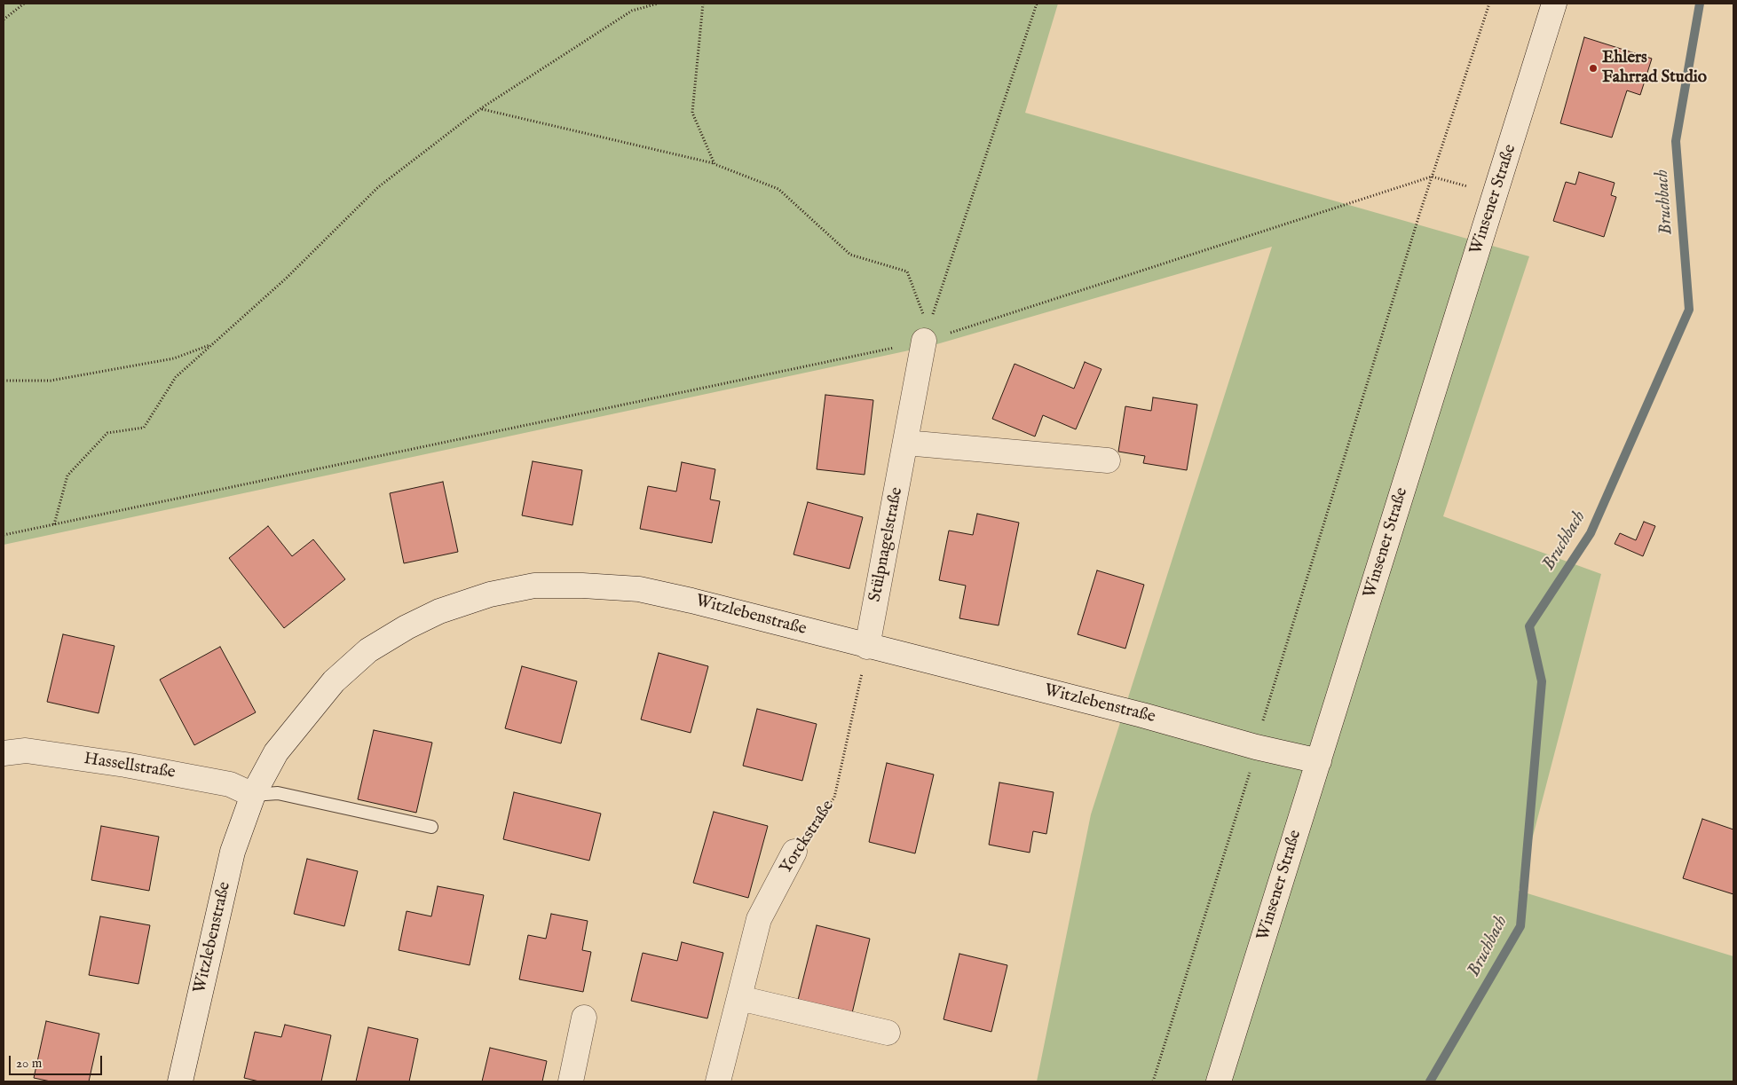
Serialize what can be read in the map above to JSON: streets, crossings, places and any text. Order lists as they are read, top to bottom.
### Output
{
  "streets": {
    "street": [
      "Winsener Straße",
      "Stülpnagelstraße",
      "Witzlebenstraße",
      "Hassellstraße",
      "Yorckstraße"
    ]
  },
  "crossings": [
    ["Winsener Straße", "Witzlebenstraße"],
    ["Stülpnagelstraße", "Witzlebenstraße"],
    ["Stülpnagelstraße", "Yorckstraße"],
    ["Witzlebenstraße", "Hassellstraße"],
    ["Witzlebenstraße", "Yorckstraße"]
  ],
  "water": ["Bruchbach"],
  "places": ["Ehlers Fahrrad Studio"],
  "scale_bar": "20 m"
}
